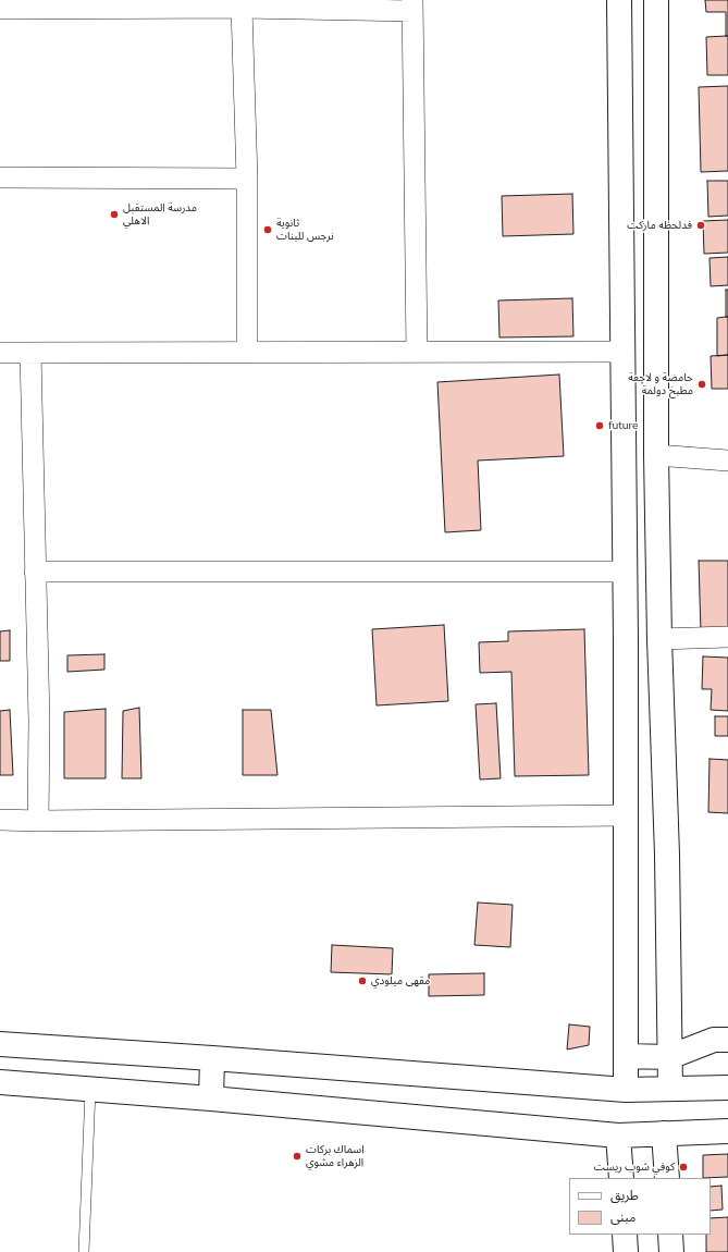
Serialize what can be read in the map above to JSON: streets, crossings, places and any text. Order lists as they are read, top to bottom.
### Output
{
  "places": [
    "مدرسة المستقبل الاهلي",
    "فدلحظه ماركت",
    "ثانوية نرجس للبنات",
    "حامضة و لاچعة مطبخ دولمة",
    "future",
    "مقهى ميلودي",
    "اسماك بركات الزهراء مشوي",
    "كوفي شوب ريست"
  ],
  "legend": ["طريق", "مبنى"]
}
